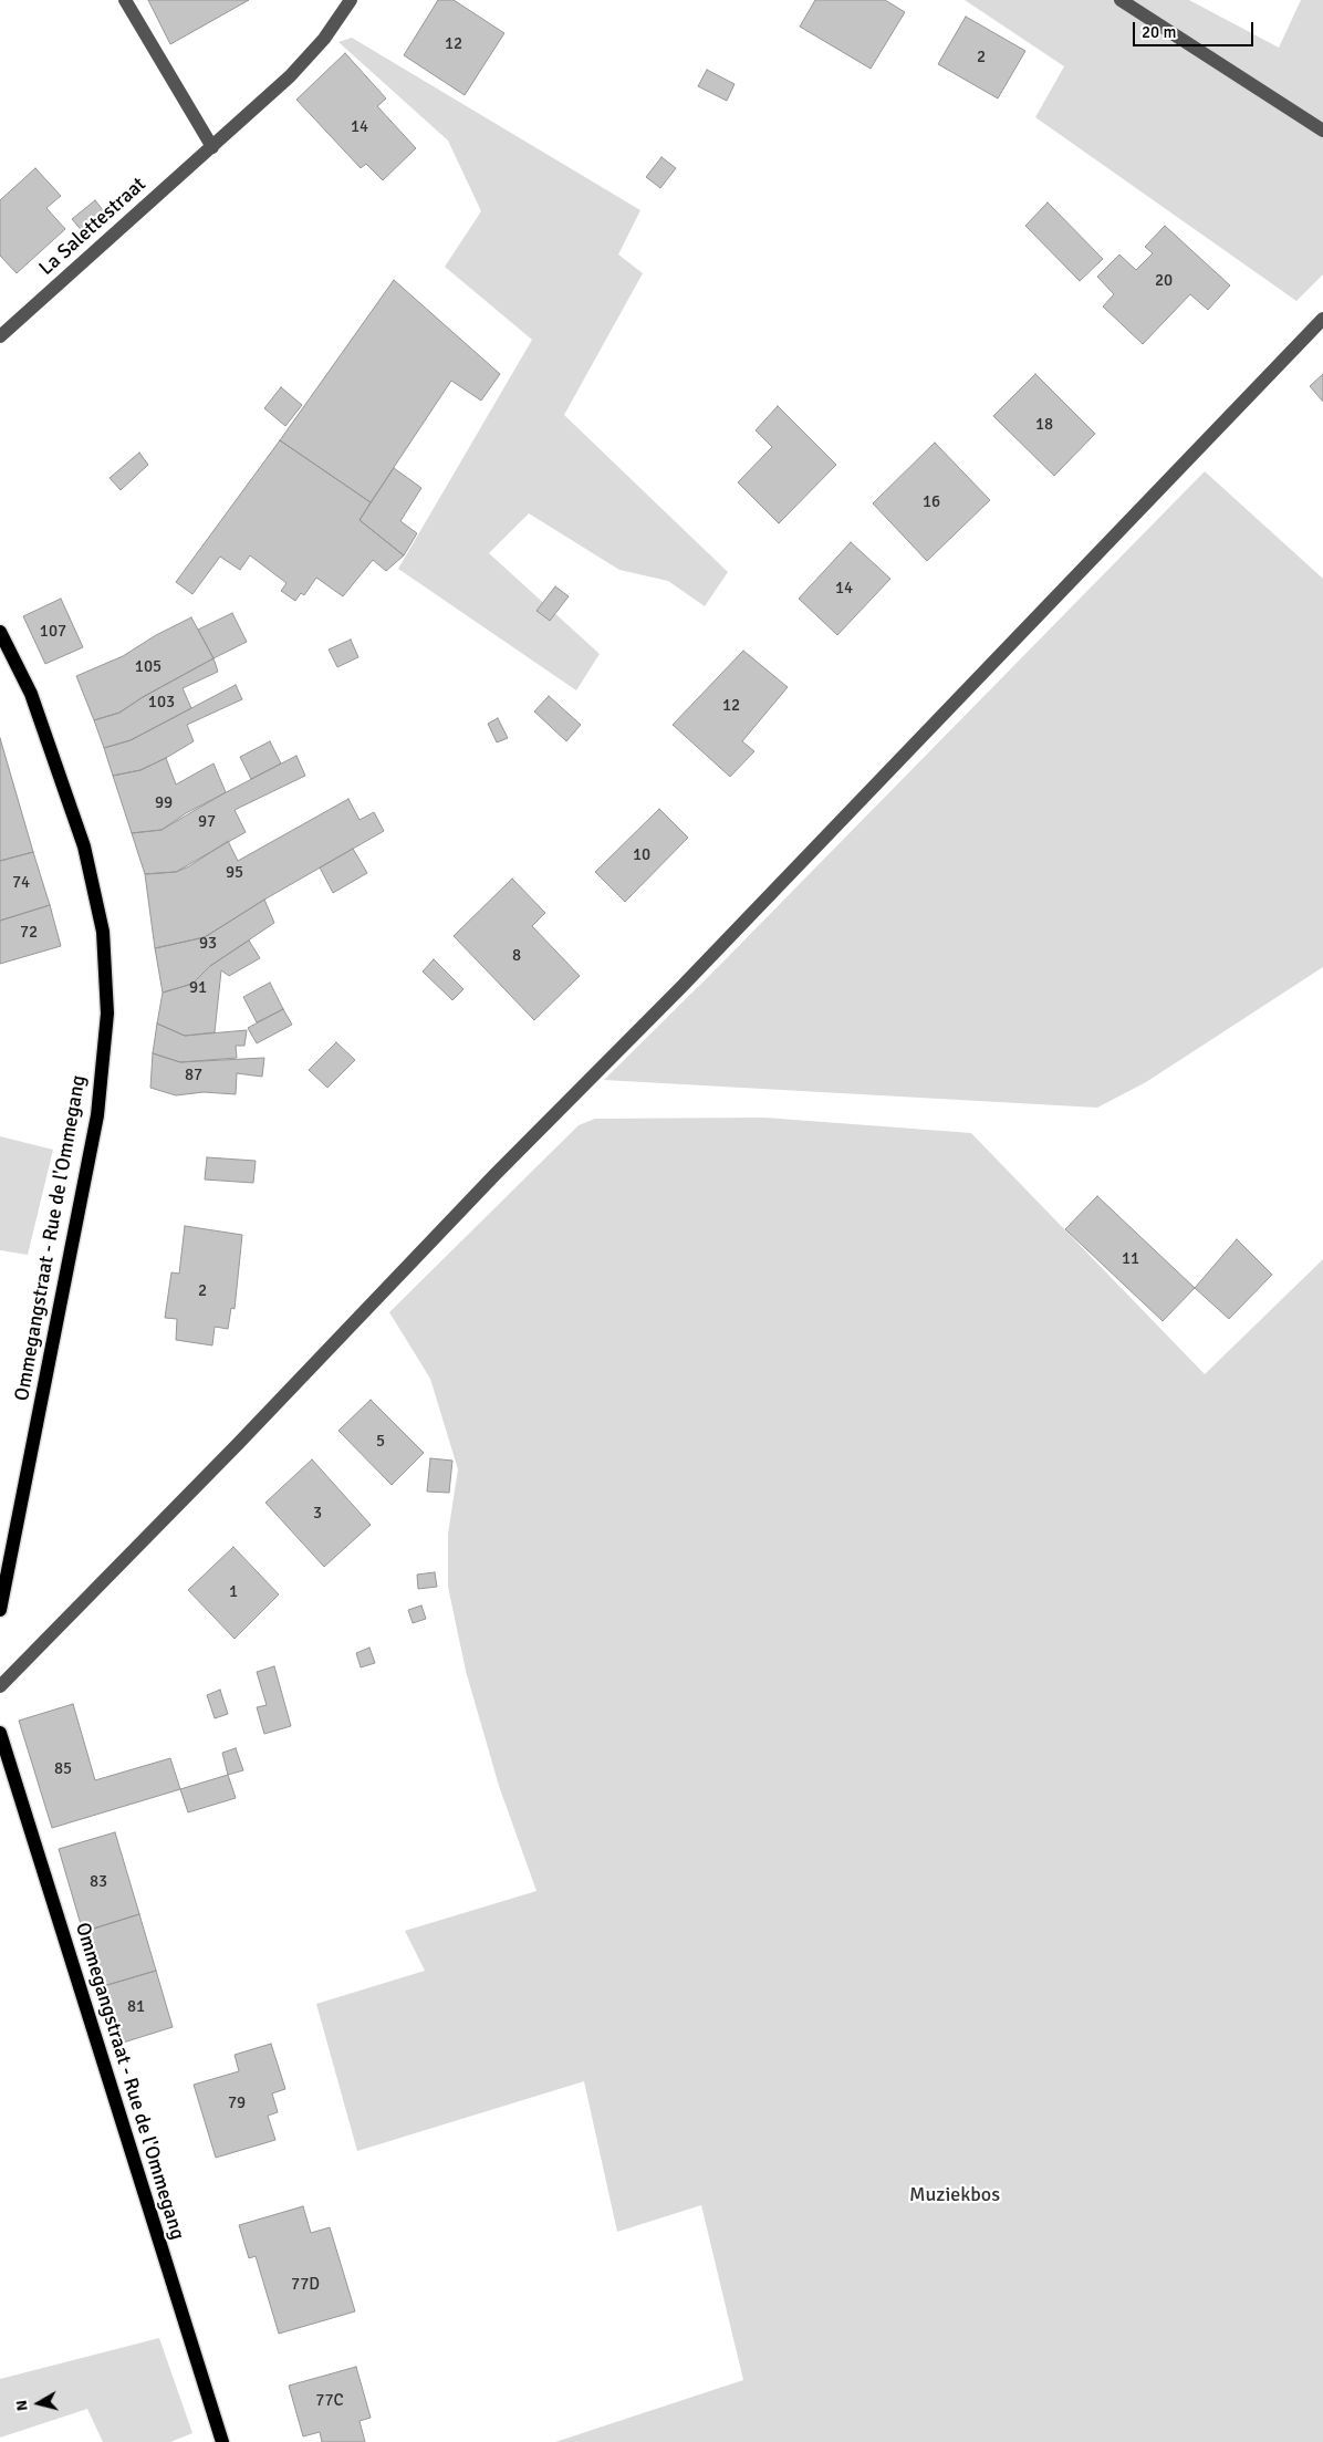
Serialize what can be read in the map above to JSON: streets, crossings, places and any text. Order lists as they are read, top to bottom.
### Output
{
  "streets": {
    "main road": ["Ommegangstraat - Rue de l'Ommegang"],
    "street": ["La Salettestraat"]
  },
  "parks": ["Muziekbos"],
  "house_numbers": [
    "12",
    "2",
    "14",
    "20",
    "18",
    "16",
    "14",
    "107",
    "105",
    "103",
    "12",
    "99",
    "97",
    "10",
    "95",
    "74",
    "72",
    "93",
    "8",
    "91",
    "87",
    "11",
    "2",
    "5",
    "3",
    "1",
    "85",
    "83",
    "81",
    "79",
    "77D",
    "77C"
  ],
  "scale_bar": "20 m",
  "north": "left"
}
